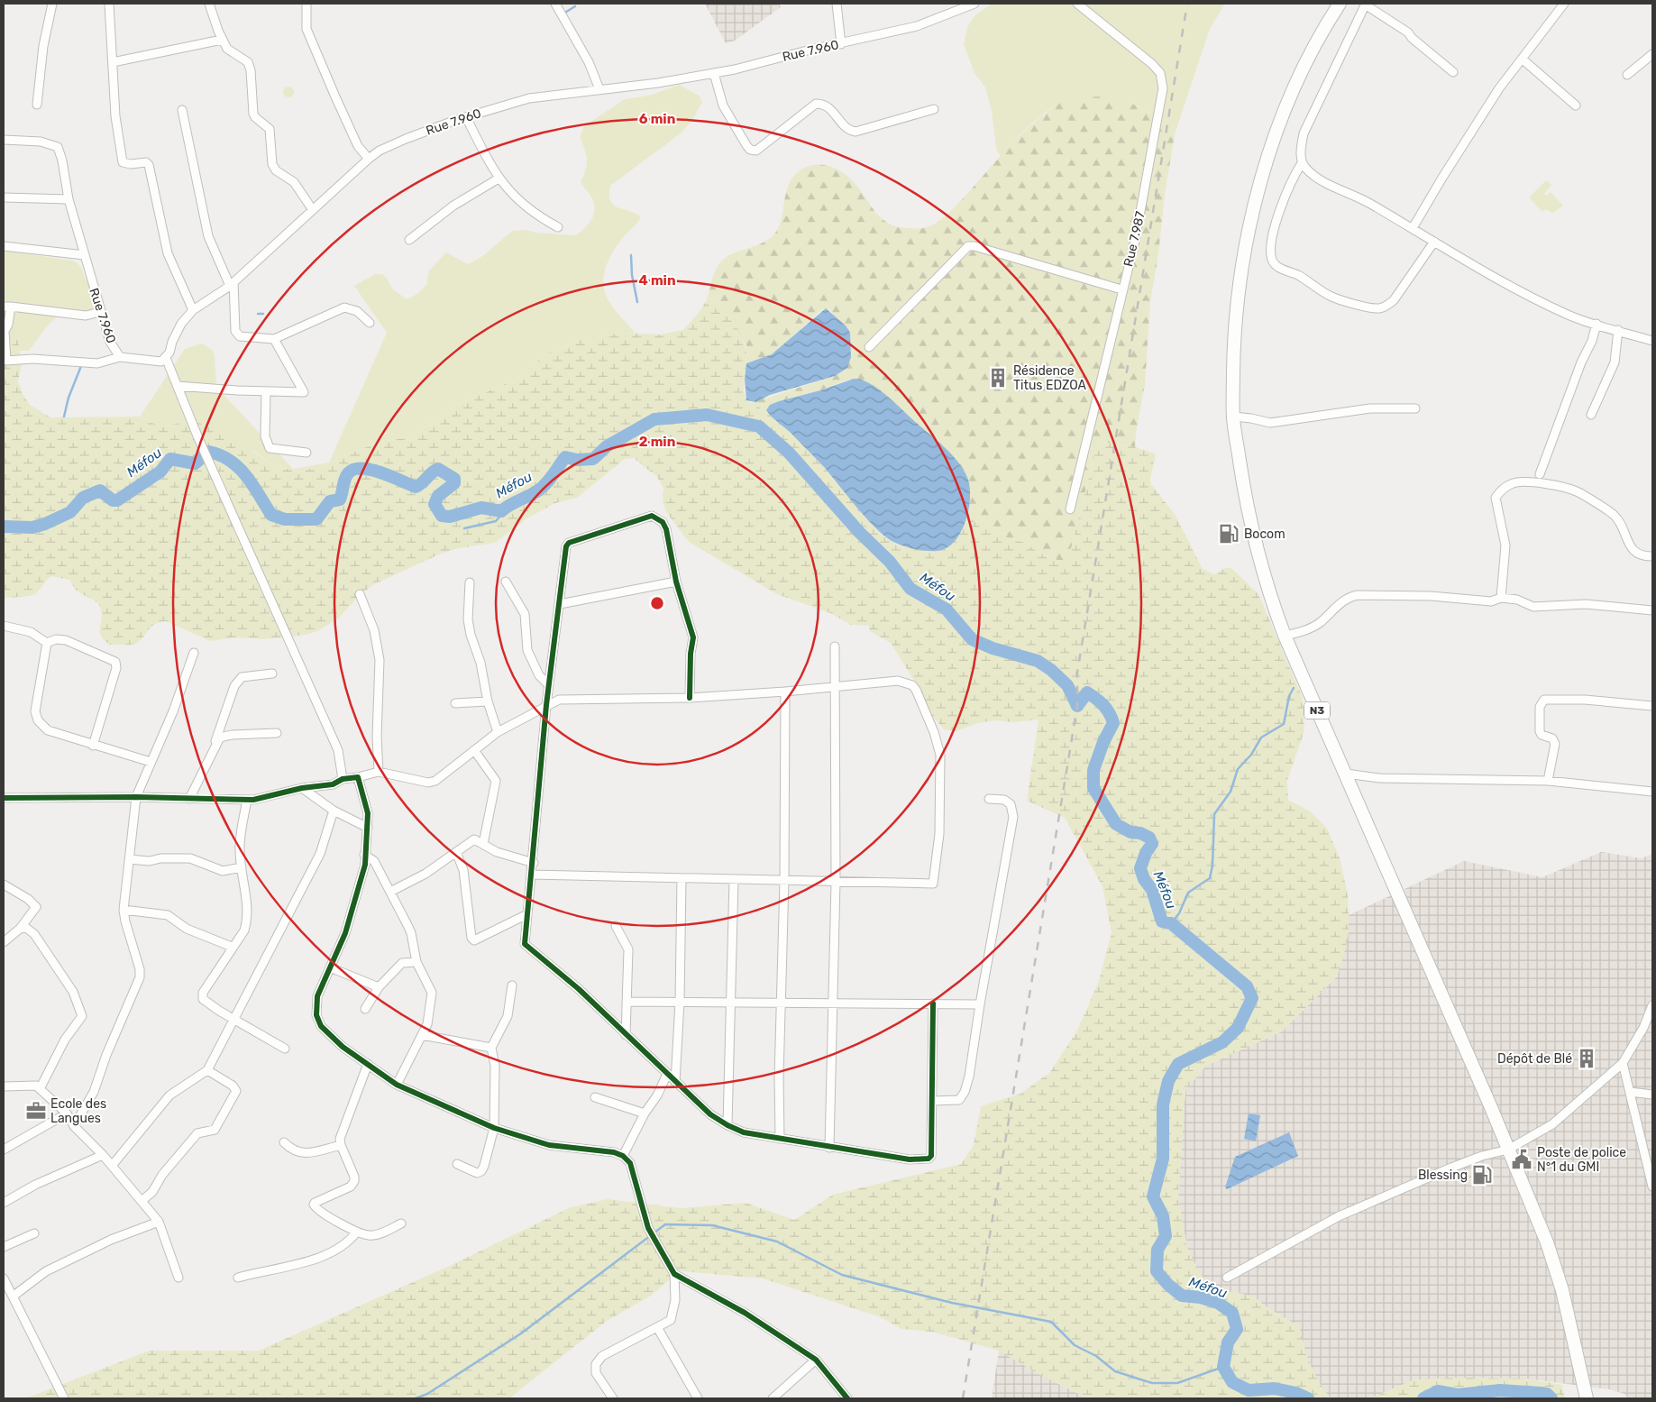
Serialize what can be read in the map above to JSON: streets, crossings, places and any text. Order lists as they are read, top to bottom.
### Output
{
  "streets": {
    "highway": ["N3"],
    "street": ["Rue 7.960", "Rue 7.987"]
  },
  "water": ["Méfou"],
  "places": {
    "building": ["Résidence Titus EDZOA", "Dépôt de Blé"],
    "fuel station": ["Bocom", "Blessing"],
    "office": ["Ecole des Langues"],
    "public building": ["Poste de police N°1 du GMI"]
  },
  "rings": ["6 min", "4 min", "2 min"]
}
